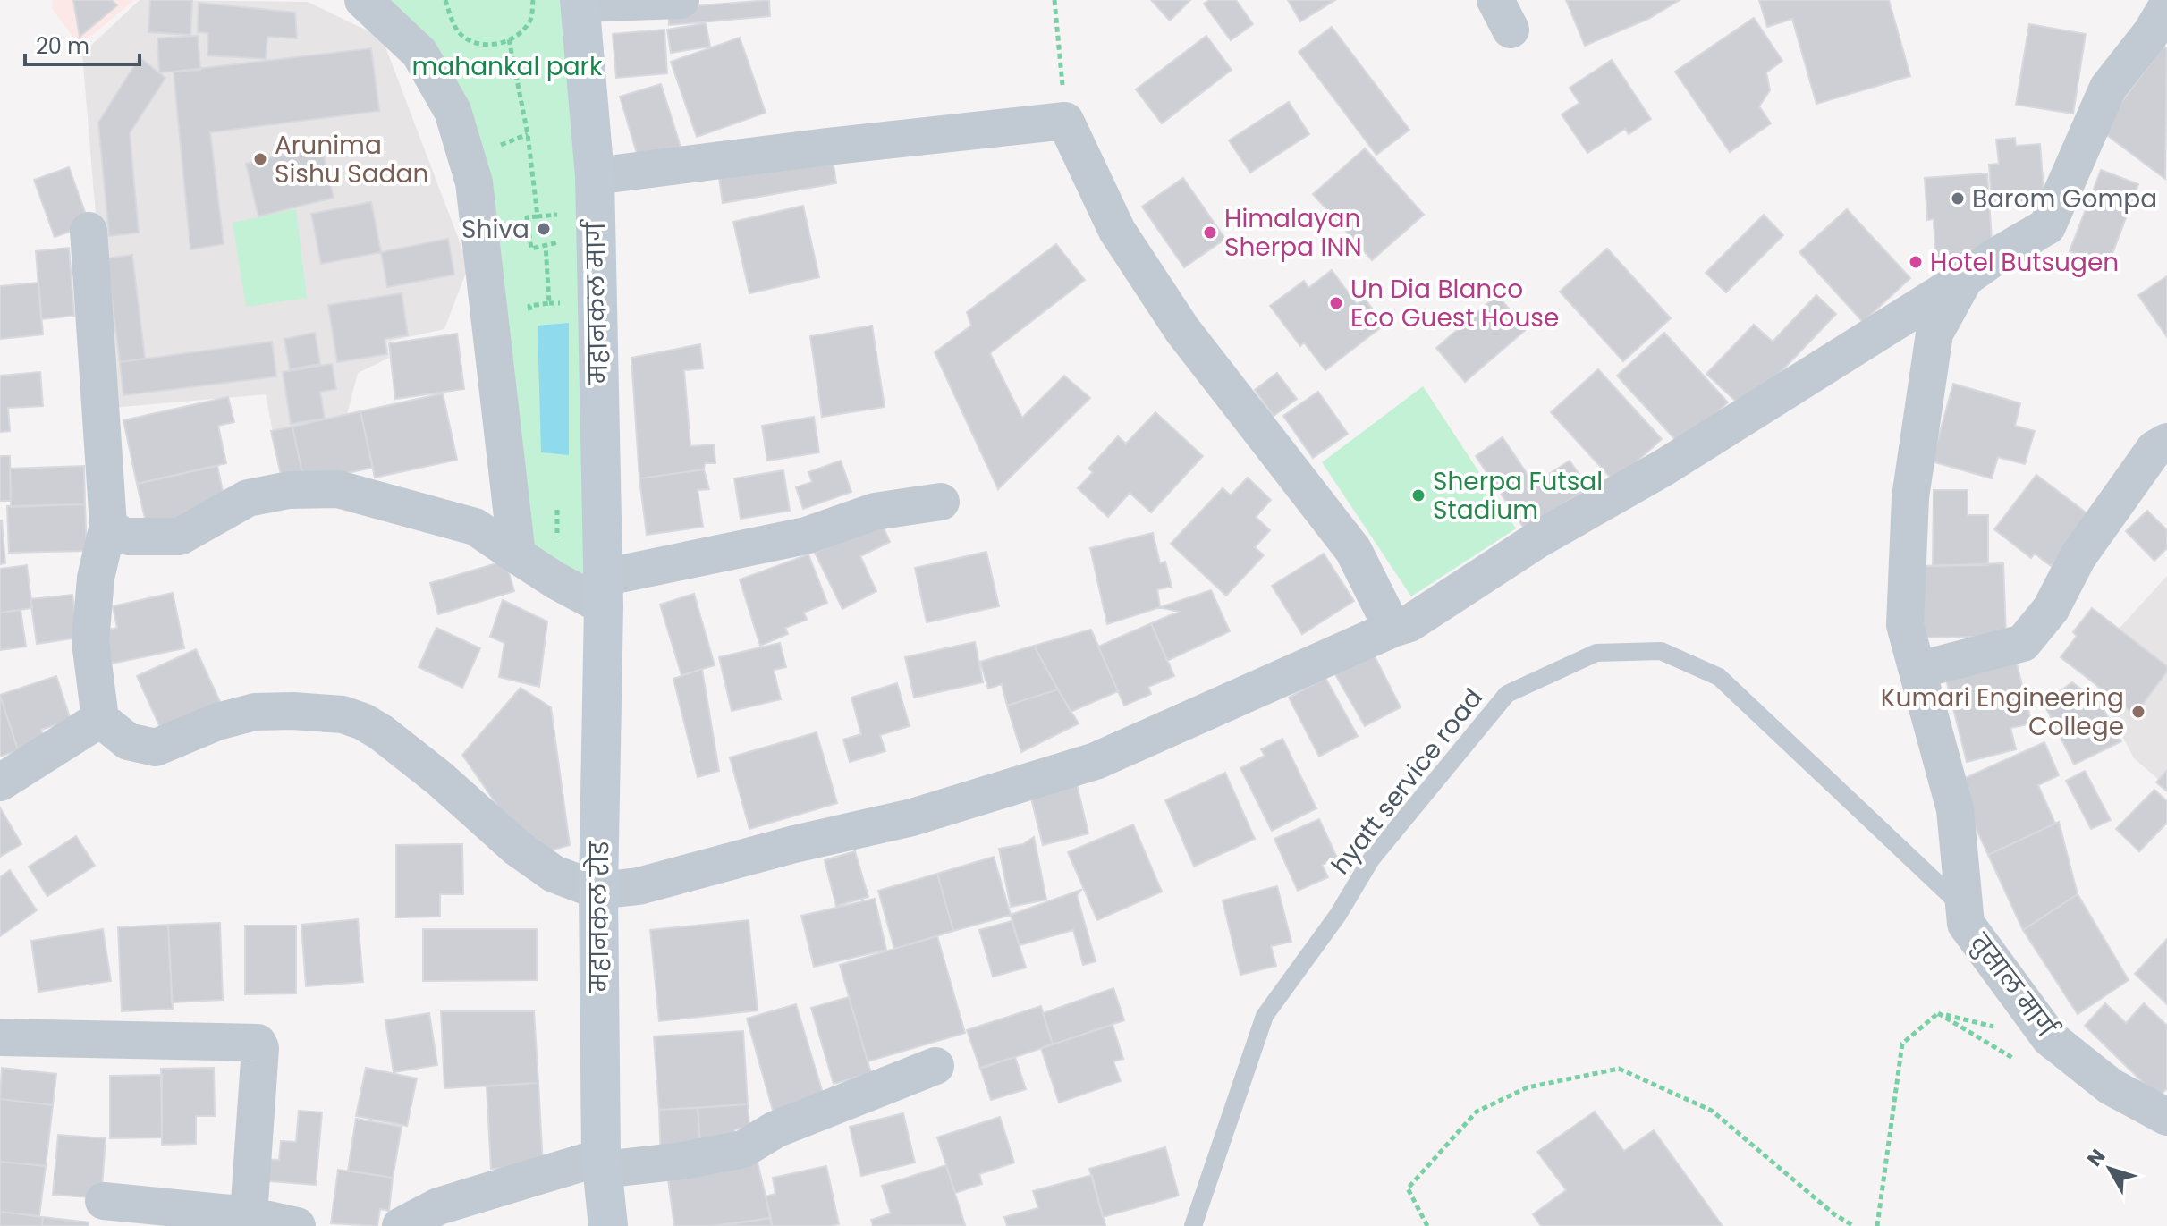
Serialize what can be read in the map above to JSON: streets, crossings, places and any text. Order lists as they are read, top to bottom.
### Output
{
  "streets": {
    "main road": ["महानकल मार्ग", "महानकल रोड"],
    "street": ["तुसाल मार्ग"],
    "lane": ["hyatt service road"]
  },
  "crossings": [
    ["महानकल मार्ग", "महानकल रोड"],
    ["hyatt service road", "तुसाल मार्ग"]
  ],
  "parks": ["mahankal park"],
  "places": [
    "Arunima Sishu Sadan",
    "Barom Gompa",
    "Shiva",
    "Himalayan Sherpa INN",
    "Hotel Butsugen",
    "Un Dia Blanco Eco Guest House",
    "Sherpa Futsal Stadium",
    "Kumari Engineering College"
  ],
  "scale_bar": "20 m",
  "north": "top left"
}
